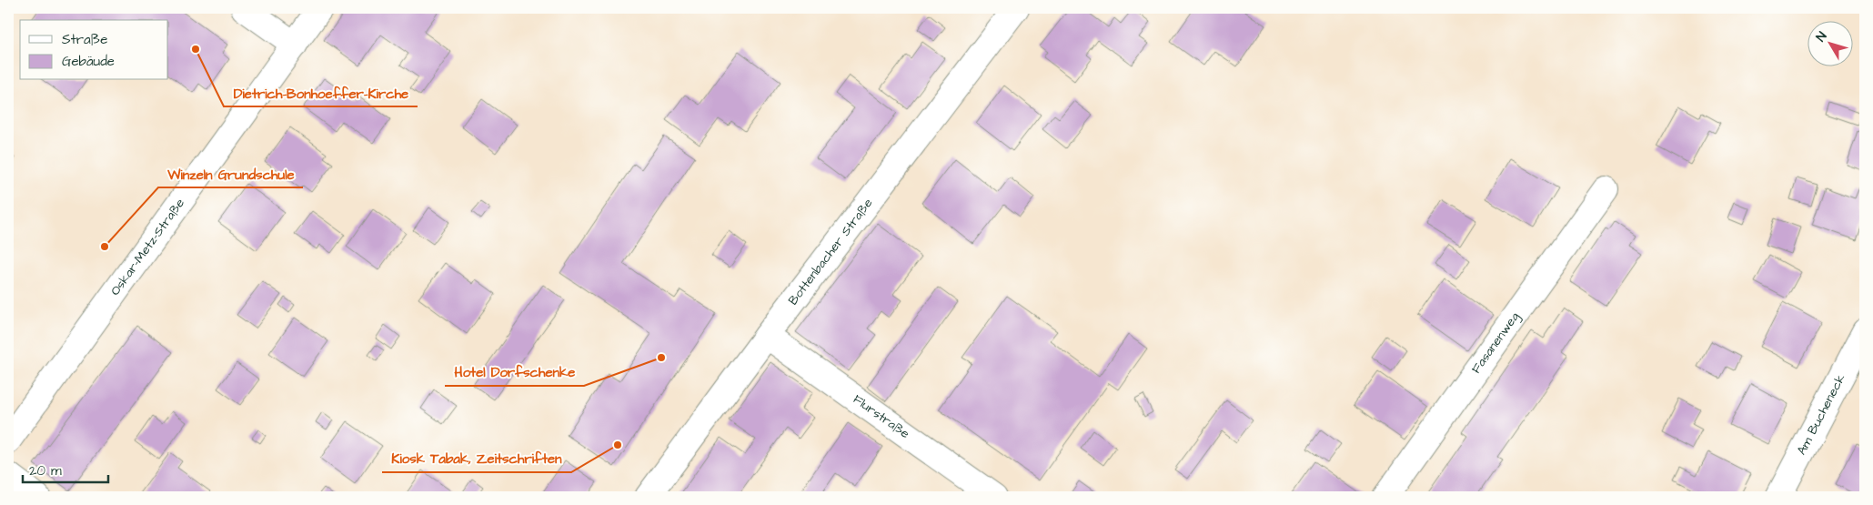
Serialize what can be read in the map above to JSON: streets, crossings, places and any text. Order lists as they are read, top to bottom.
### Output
{
  "streets": {
    "street": [
      "Oskar-Metz-Straße",
      "Bottenbacher Straße",
      "Fasanenweg",
      "Am Bucheneck",
      "Flurstraße"
    ]
  },
  "crossings": [
    ["Bottenbacher Straße", "Flurstraße"]
  ],
  "places": [
    "Dietrich-Bonhoeffer-Kirche",
    "Winzeln Grundschule",
    "Hotel Dorfschenke",
    "Kiosk Tabak, Zeitschriften"
  ],
  "legend": ["Straße", "Gebäude"],
  "scale_bar": "20 m",
  "north": "top left"
}
